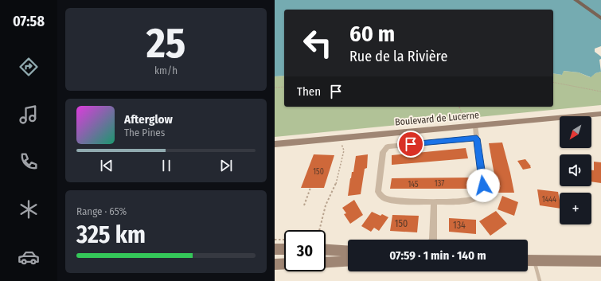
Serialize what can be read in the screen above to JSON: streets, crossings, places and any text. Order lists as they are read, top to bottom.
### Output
{
  "streets": {
    "street": ["Boulevard de Lucerne"]
  },
  "house_numbers": [
    "150",
    "137",
    "145",
    "1444",
    "150",
    "134"
  ],
  "north": "bottom left",
  "page": {
    "tabs": "07:58",
    "tile": [
      ["25", "km/h"],
      ["Range · 65%", "325 km"]
    ],
    "turn": ["60 m", "Rue de la Rivière"],
    "then": "Then",
    "song": ["Afterglow", "The Pines"],
    "map_buttons": "+",
    "limit": "30",
    "trip": "07:59 · 1 min · 140 m"
  }
}
